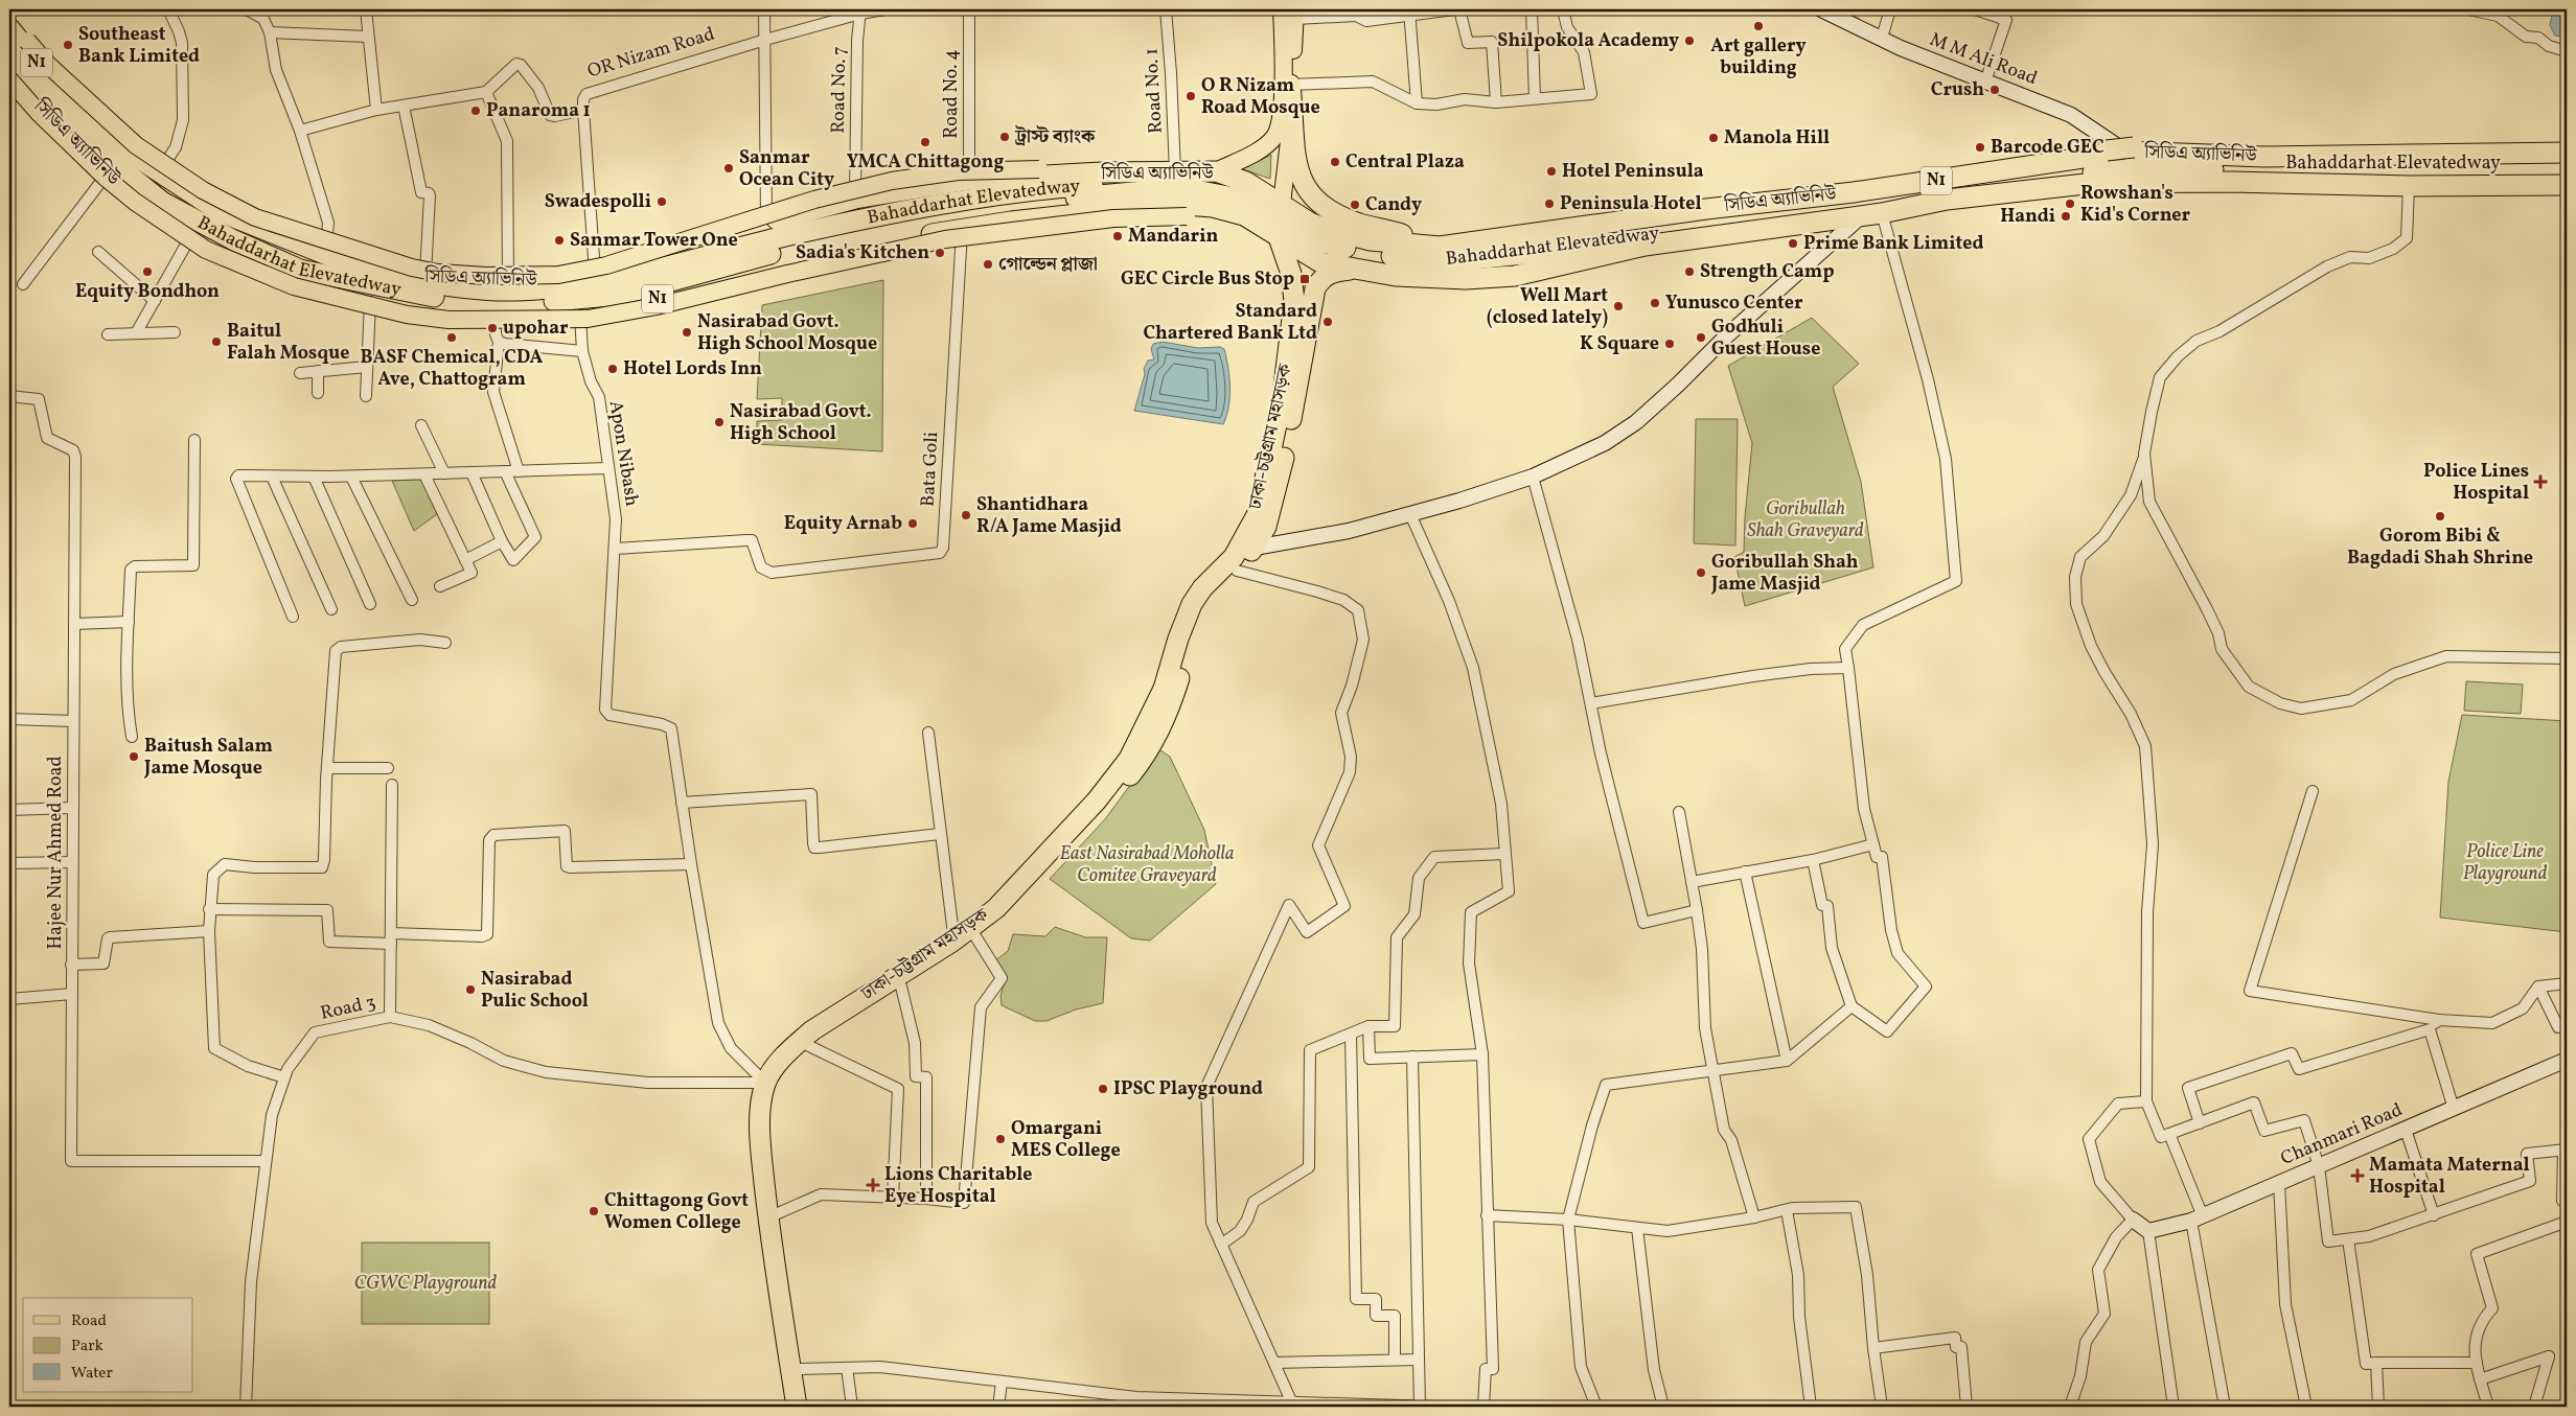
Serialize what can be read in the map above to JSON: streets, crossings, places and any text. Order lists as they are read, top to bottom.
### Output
{
  "streets": {
    "highway": [
      "N1",
      "সিডিএ অ্যাভিনিউ",
      "Bahaddarhat Elevatedway",
      "ঢাকা-চট্টগ্রাম মহাসড়ক"
    ],
    "street": [
      "OR Nizam Road",
      "M M Ali Road",
      "Road No. 7",
      "Road No. 1",
      "Road No. 4",
      "Apon Nibash",
      "Bata Goli",
      "Hajee Nur Ahmed Road",
      "Road 3",
      "Chanmari Road"
    ]
  },
  "crossings": [
    ["OR Nizam Road", "Road No. 7"],
    ["M M Ali Road", "সিডিএ অ্যাভিনিউ"],
    ["Road No. 7", "সিডিএ অ্যাভিনিউ"],
    ["Road No. 1", "সিডিএ অ্যাভিনিউ"],
    ["Road No. 4", "সিডিএ অ্যাভিনিউ"],
    ["সিডিএ অ্যাভিনিউ", "ঢাকা-চট্টগ্রাম মহাসড়ক"],
    ["সিডিএ অ্যাভিনিউ", "Apon Nibash"],
    ["সিডিএ অ্যাভিনিউ", "Bata Goli"],
    ["ঢাকা-চট্টগ্রাম মহাসড়ক", "Road 3"],
    ["Apon Nibash", "Bata Goli"],
    ["Hajee Nur Ahmed Road", "Road 3"]
  ],
  "parks": [
    "Goribullah Shah Graveyard",
    "Police Line Playground",
    "East Nasirabad Moholla Comitee Graveyard",
    "CGWC Playground"
  ],
  "places": {
    "other": [
      "Art gallery building",
      "Shilpokola Academy",
      "Southeast Bank Limited",
      "Crush",
      "O R Nizam Road Mosque",
      "Panaroma 1",
      "ট্রাস্ট ব্যাংক",
      "Manola Hill",
      "YMCA Chittagong",
      "Barcode GEC",
      "Central Plaza",
      "Sanmar Ocean City",
      "Hotel Peninsula",
      "Swadespolli",
      "Peninsula Hotel",
      "Rowshan's Kid's Corner",
      "Candy",
      "Handi",
      "Mandarin",
      "Sanmar Tower One",
      "Prime Bank Limited",
      "Sadia's Kitchen",
      "গোল্ডেন প্লাজা",
      "Equity Bondhon",
      "Strength Camp",
      "Yunusco Center",
      "Well Mart (closed lately)",
      "Standard Chartered Bank Ltd",
      "upohar",
      "Nasirabad Govt. High School Mosque",
      "BASF Chemical, CDA Ave, Chattogram",
      "Godhuli Guest House",
      "Baitul Falah Mosque",
      "K Square",
      "Hotel Lords Inn",
      "Nasirabad Govt. High School",
      "Shantidhara R/A Jame Masjid",
      "Gorom Bibi & Bagdadi Shah Shrine",
      "Equity Arnab",
      "Goribullah Shah Jame Masjid",
      "Baitush Salam Jame Mosque",
      "Nasirabad Pulic School",
      "IPSC Playground",
      "Omargani MES College",
      "Chittagong Govt Women College"
    ],
    "transit": ["GEC Circle Bus Stop"],
    "health": ["Police Lines Hospital", "Mamata Maternal Hospital", "Lions Charitable Eye Hospital"]
  },
  "legend": ["Road", "Park", "Water"]
}
